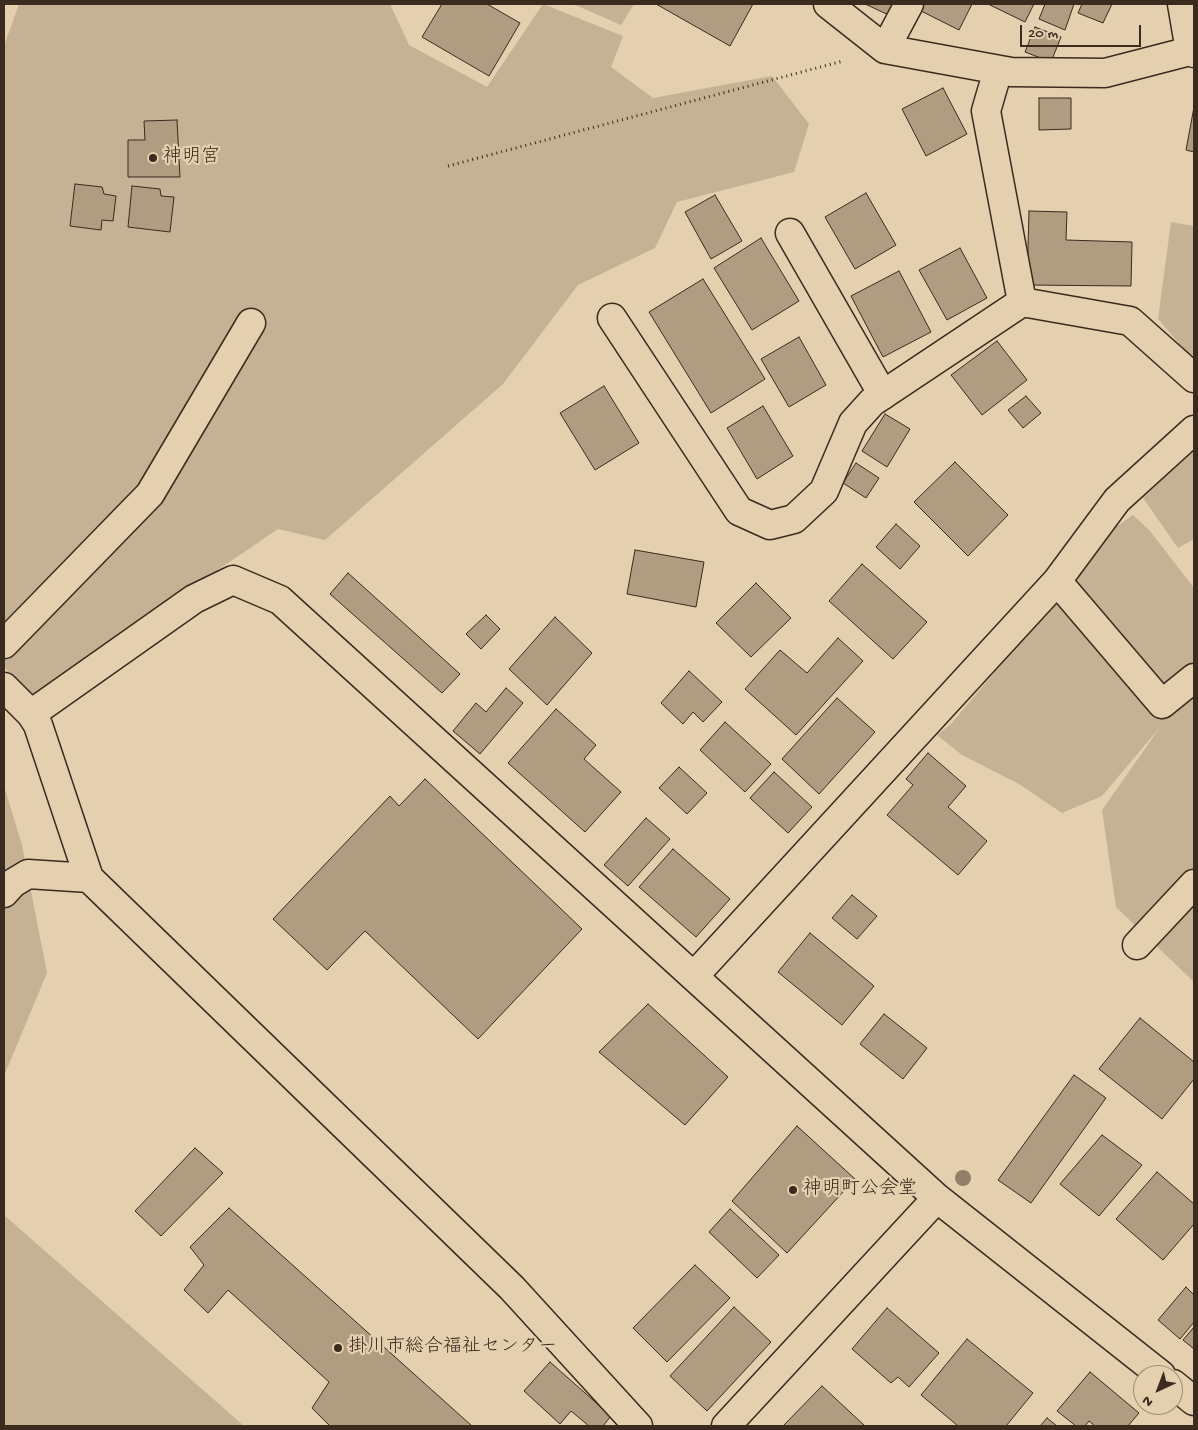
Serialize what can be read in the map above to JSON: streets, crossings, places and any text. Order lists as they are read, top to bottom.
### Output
{
  "places": ["神明宮", "神明町公会堂", "掛川市総合福祉センター"],
  "scale_bar": "20 m",
  "north": "bottom left"
}
